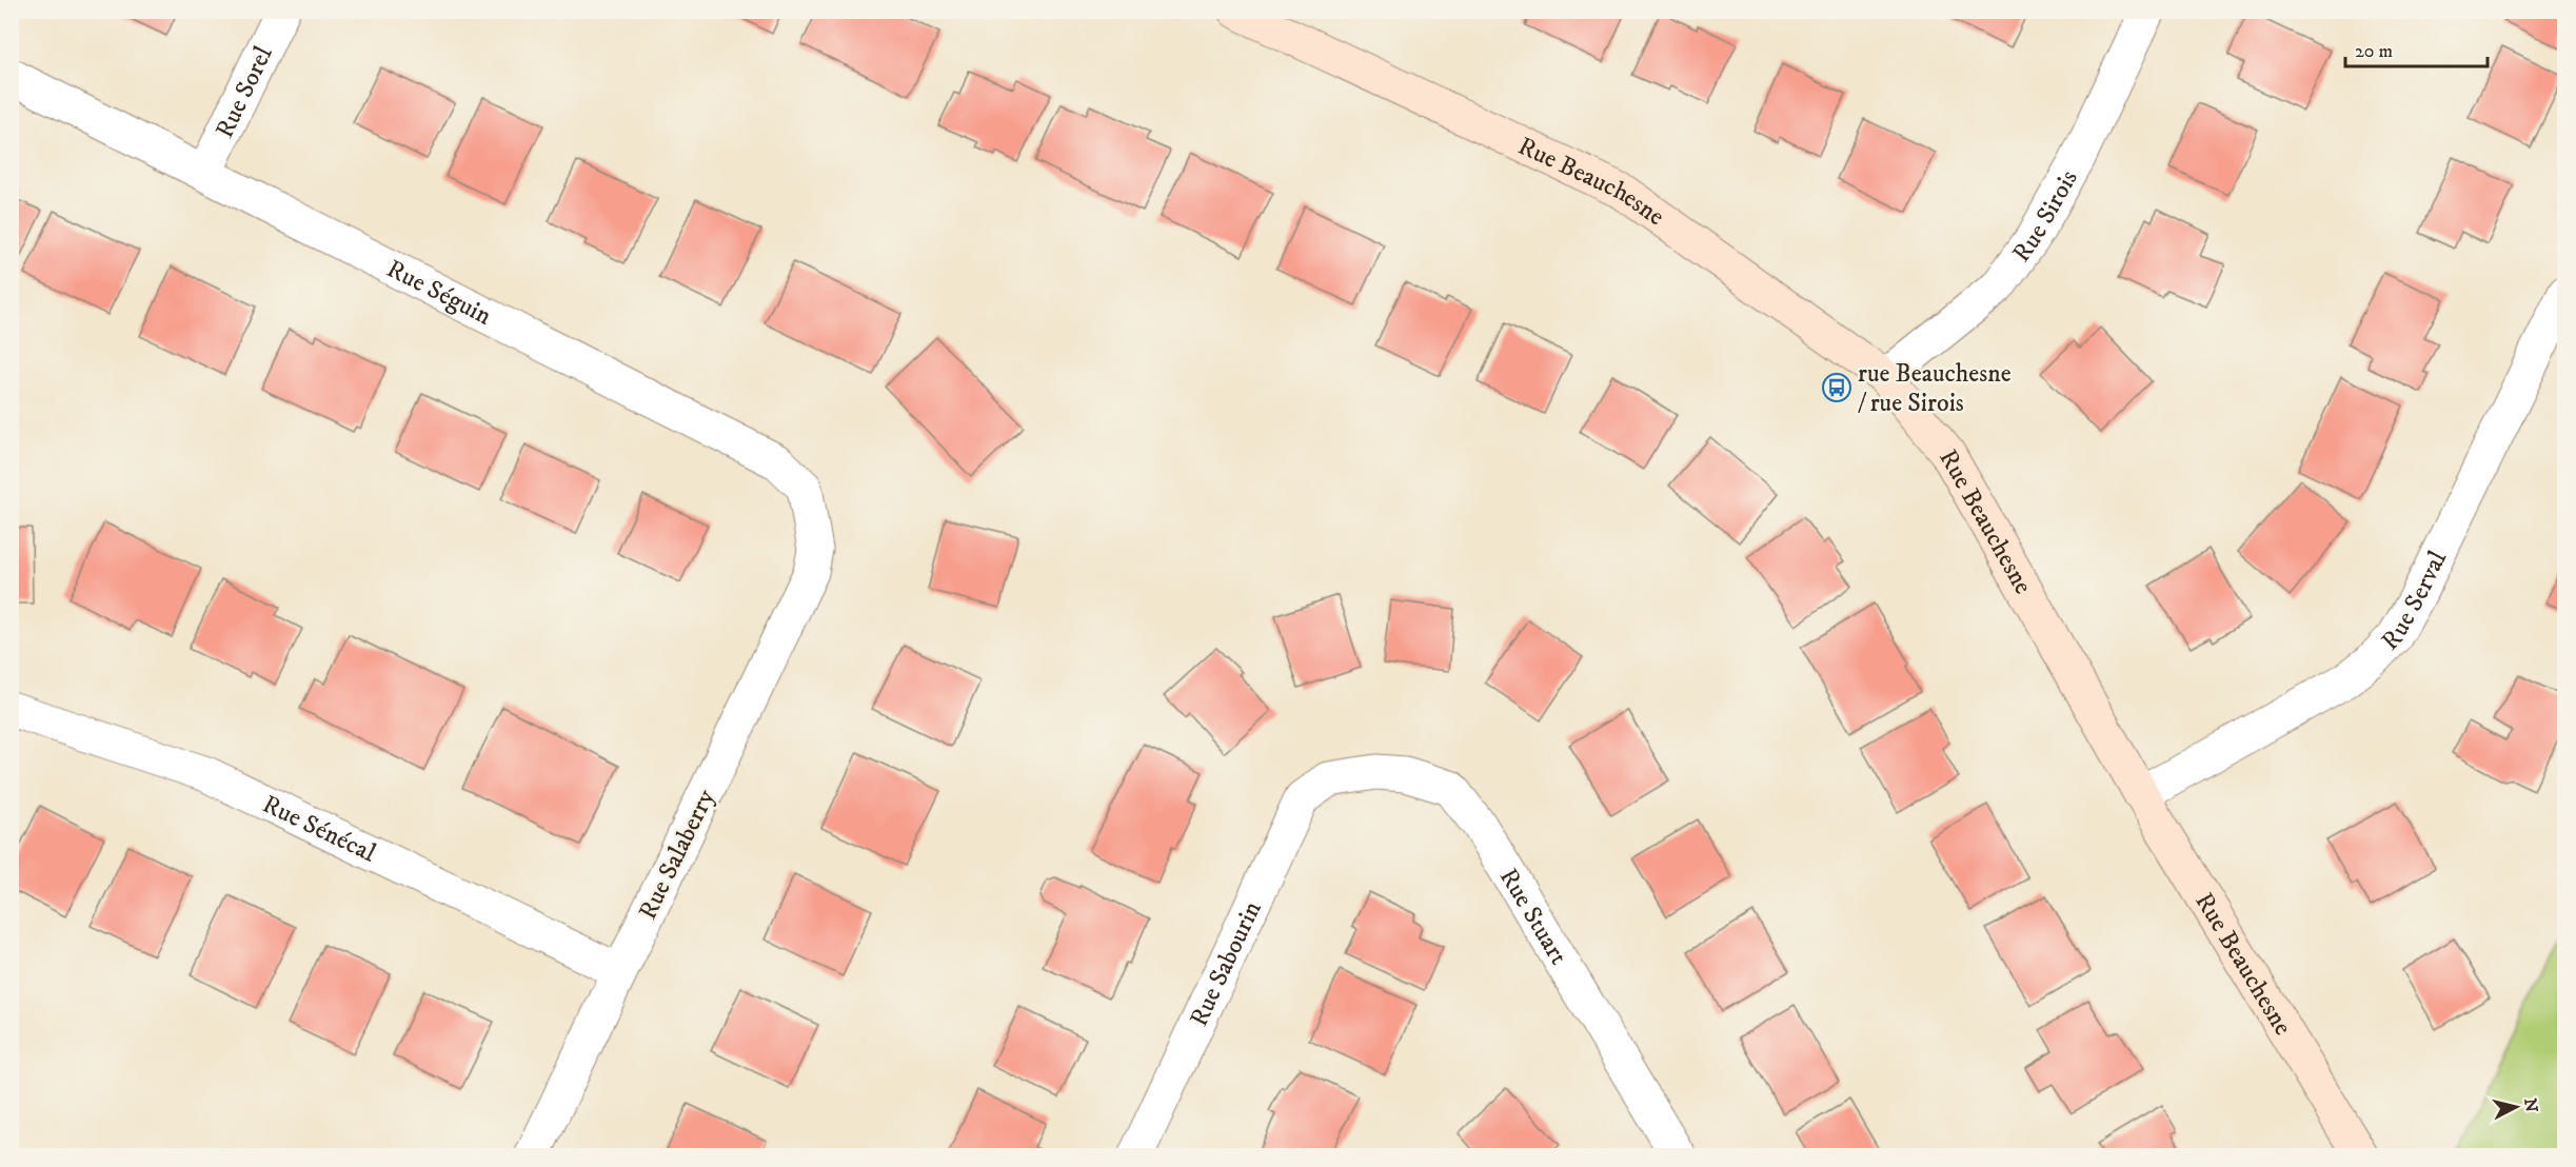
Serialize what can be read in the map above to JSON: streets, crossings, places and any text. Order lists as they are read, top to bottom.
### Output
{
  "streets": {
    "street": [
      "Rue Sorel",
      "Rue Beauchesne",
      "Rue Sirois",
      "Rue Séguin",
      "Rue Serval",
      "Rue Sénécal",
      "Rue Salaberry",
      "Rue Stuart",
      "Rue Sabourin"
    ]
  },
  "crossings": [
    ["Rue Sorel", "Rue Séguin"],
    ["Rue Beauchesne", "Rue Sirois"],
    ["Rue Beauchesne", "Rue Serval"],
    ["Rue Séguin", "Rue Salaberry"],
    ["Rue Sénécal", "Rue Salaberry"],
    ["Rue Stuart", "Rue Sabourin"]
  ],
  "places": {
    "bus stop": ["rue Beauchesne / rue Sirois"]
  },
  "scale_bar": "20 m",
  "north": "right"
}
